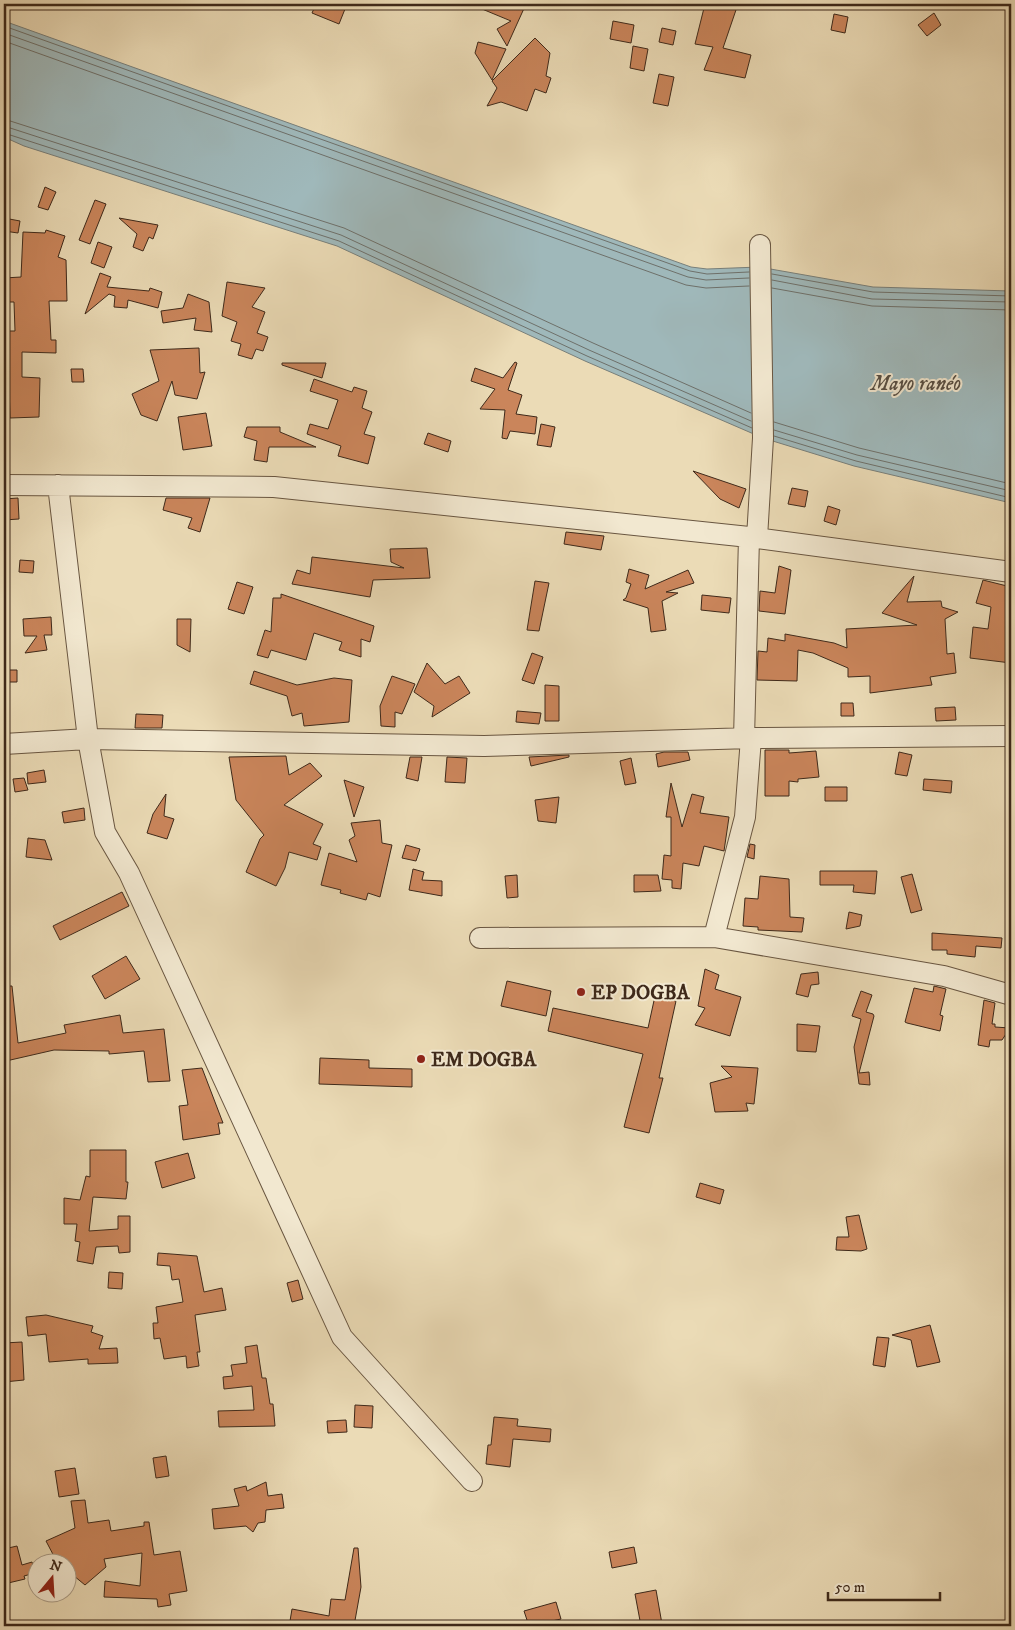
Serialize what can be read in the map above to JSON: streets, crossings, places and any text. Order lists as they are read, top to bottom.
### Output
{
  "water": ["Mayo ranéo"],
  "places": ["EP DOGBA", "EM DOGBA"],
  "scale_bar": "50 m",
  "north": "top"
}
